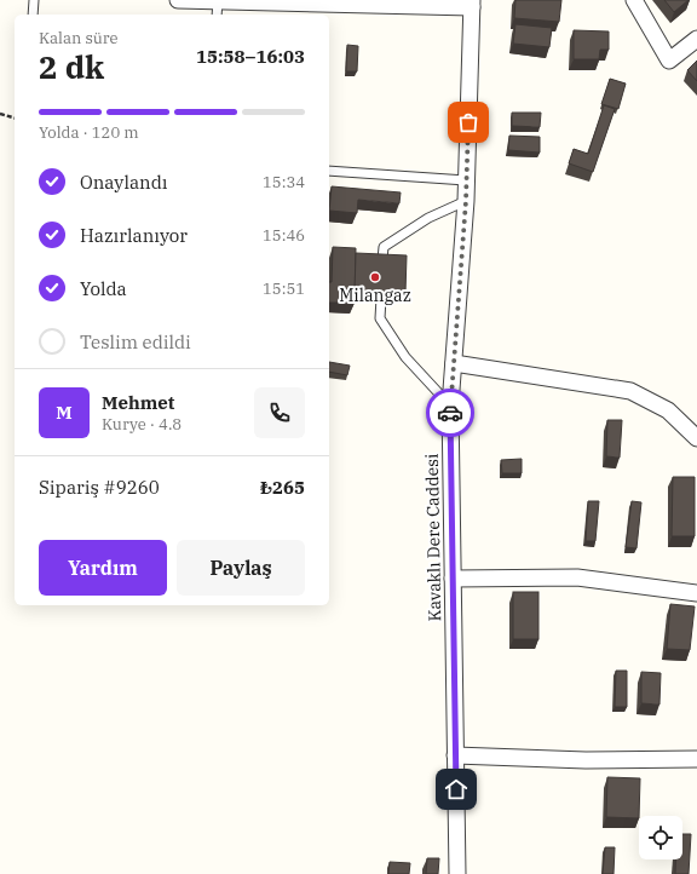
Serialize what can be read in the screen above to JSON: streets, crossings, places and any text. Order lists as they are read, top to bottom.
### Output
{
  "streets": {
    "street": ["Kavaklı Dere Caddesi"]
  },
  "places": ["Milangaz"],
  "page": {
    "heading": ["2 dk", "Kalan süre", "15:58–16:03"],
    "panel": [
      "Mehmet",
      "Kurye · 4.8",
      "Sipariş #9260",
      "₺265"
    ],
    "bar": "Yolda · 120 m",
    "list": [
      ["Onaylandı", "15:34"],
      ["Hazırlanıyor", "15:46"],
      ["Yolda", "15:51"],
      "Teslim edildi"
    ],
    "round": "M",
    "buttons": ["Yardım", "Paylaş"]
  }
}
